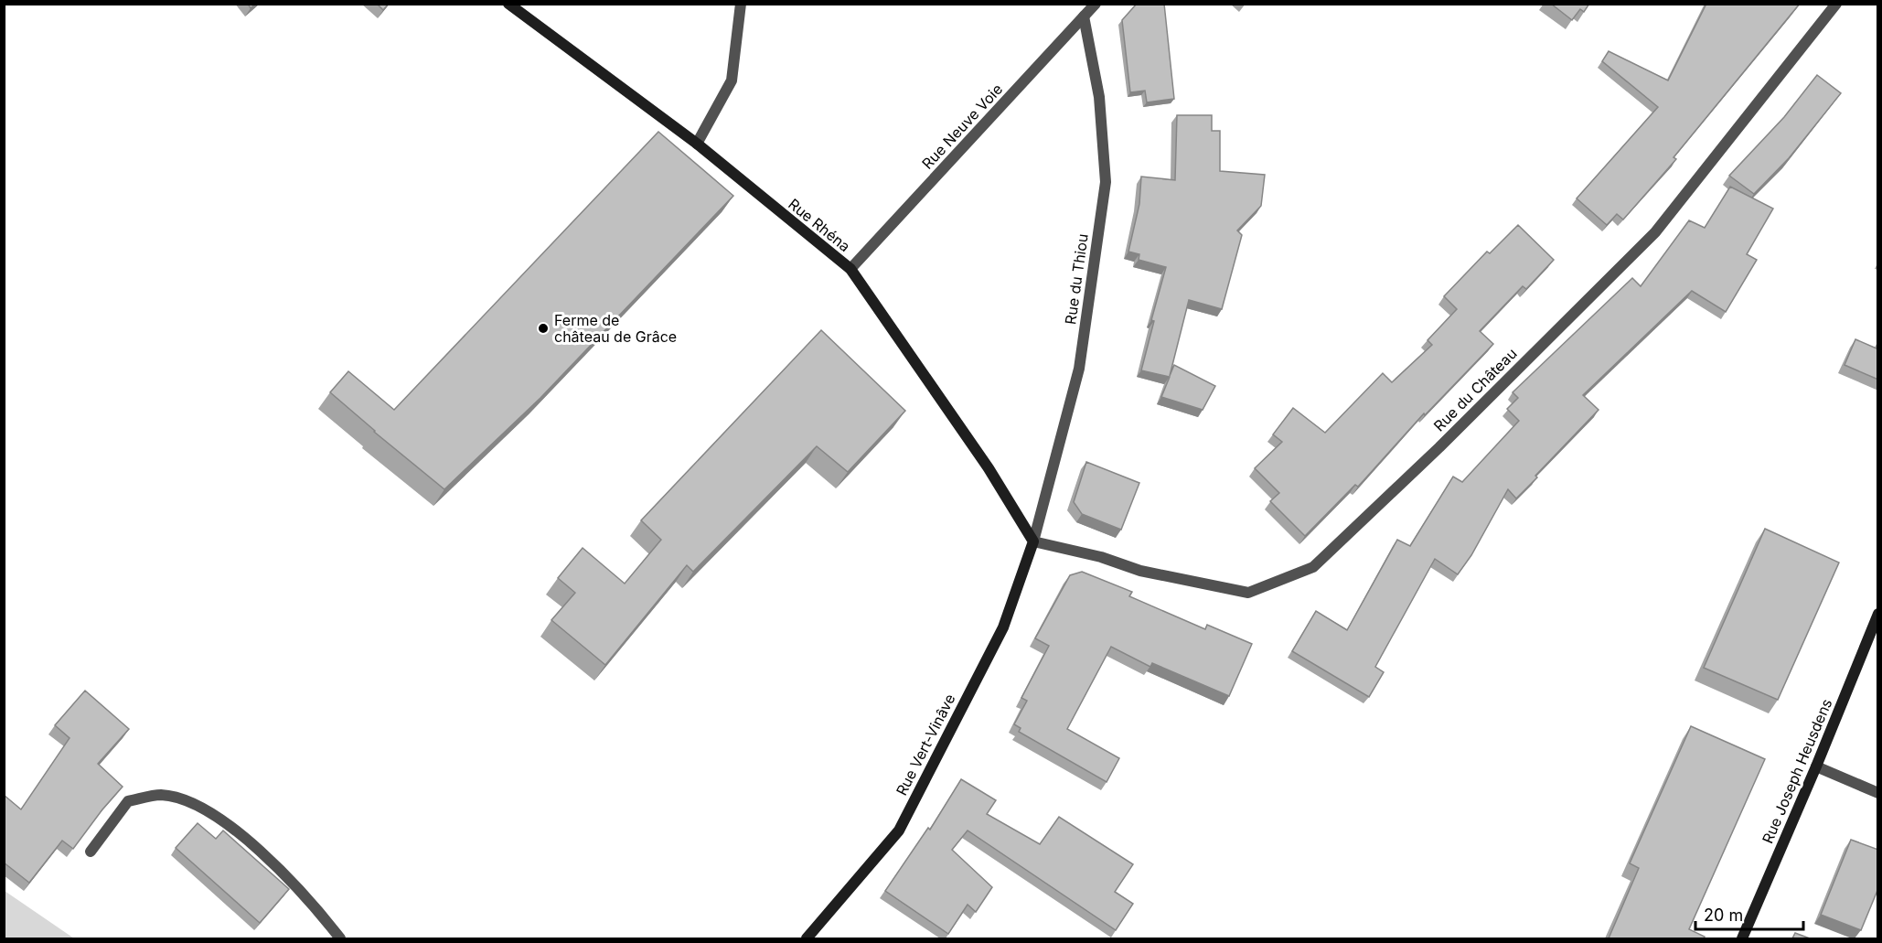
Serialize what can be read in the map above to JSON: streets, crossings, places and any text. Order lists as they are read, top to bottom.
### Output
{
  "streets": {
    "street": [
      "Rue Neuve Voie",
      "Rue Rhéna",
      "Rue du Thiou",
      "Rue du Château",
      "Rue Vert-Vinâve",
      "Rue Joseph Heusdens"
    ]
  },
  "crossings": [
    ["Rue Neuve Voie", "Rue Rhéna"],
    ["Rue Neuve Voie", "Rue du Thiou"],
    ["Rue Rhéna", "Rue du Thiou"],
    ["Rue Rhéna", "Rue du Château"],
    ["Rue Rhéna", "Rue Vert-Vinâve"],
    ["Rue du Thiou", "Rue du Château"],
    ["Rue du Thiou", "Rue Vert-Vinâve"],
    ["Rue du Château", "Rue Vert-Vinâve"]
  ],
  "places": ["Ferme de château de Grâce"],
  "scale_bar": "20 m"
}
